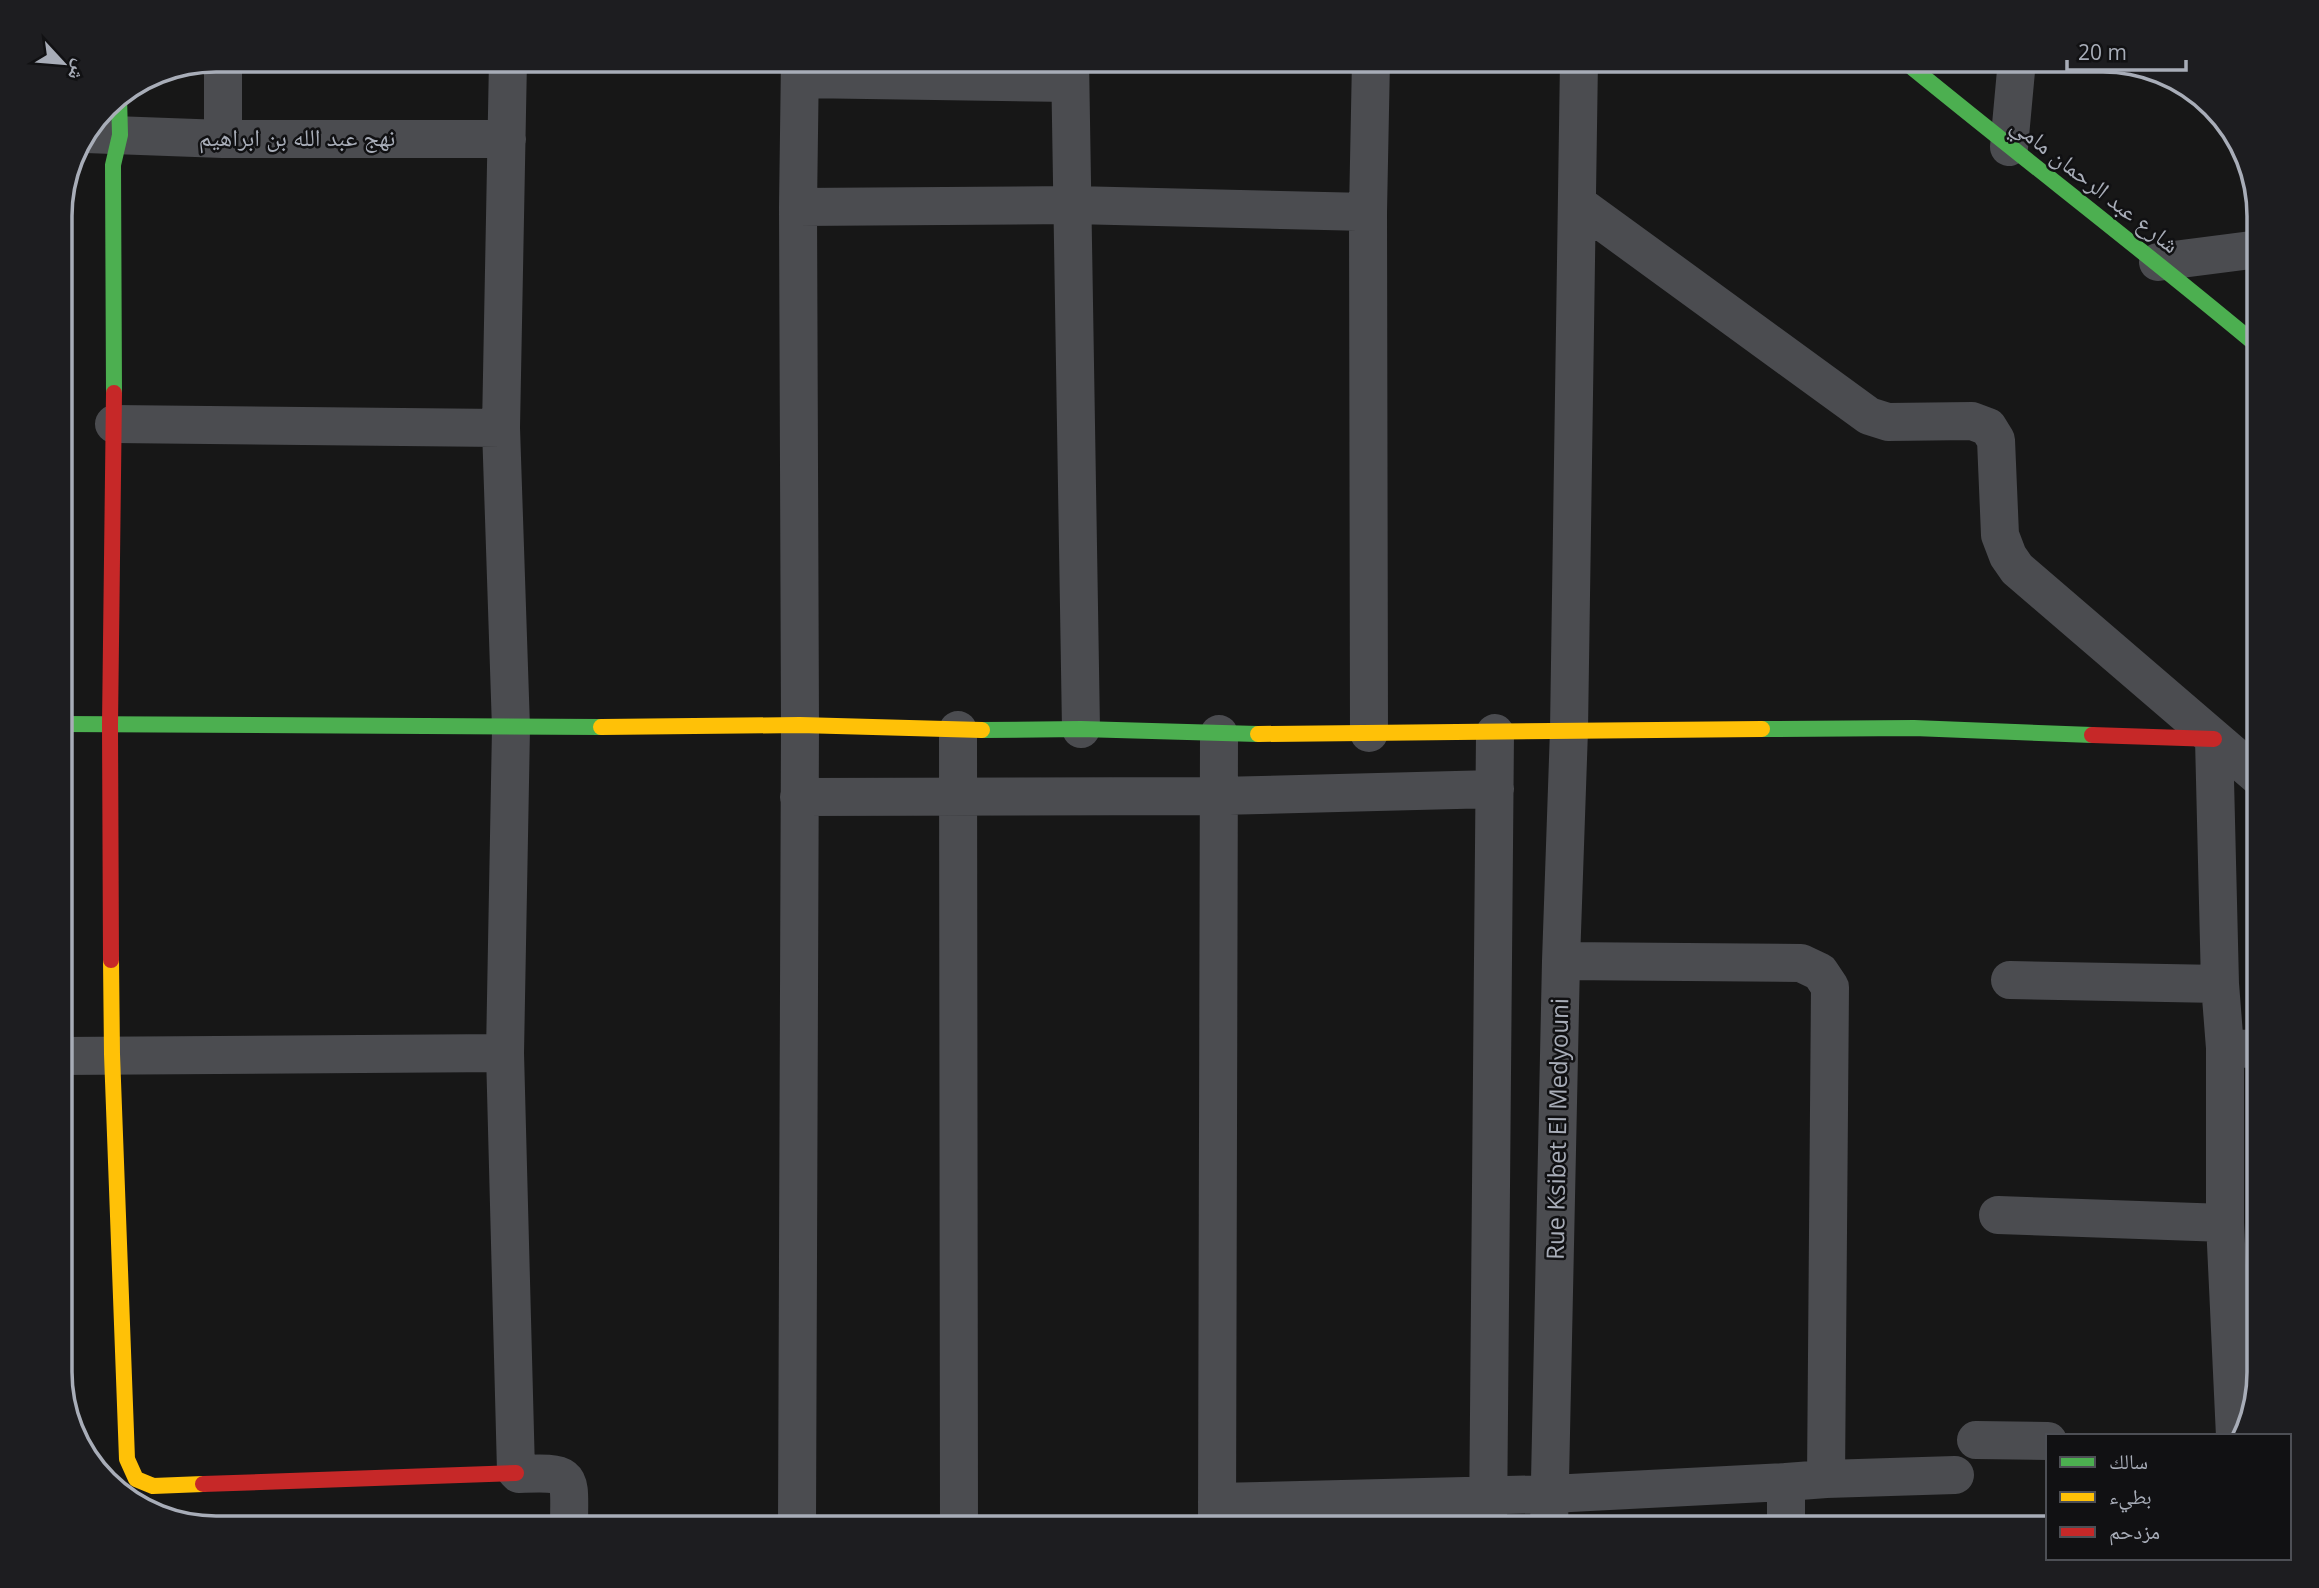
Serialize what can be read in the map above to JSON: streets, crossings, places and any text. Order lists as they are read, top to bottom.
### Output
{
  "streets": {
    "street": ["نهج عبد الله بن ابراهيم", "شارع عبد الرحمان مامي", "Rue Ksibet El Medyouni"]
  },
  "legend": ["سالك", "بطيء", "مزدحم"],
  "scale_bar": "20 m",
  "north": "bottom right"
}
